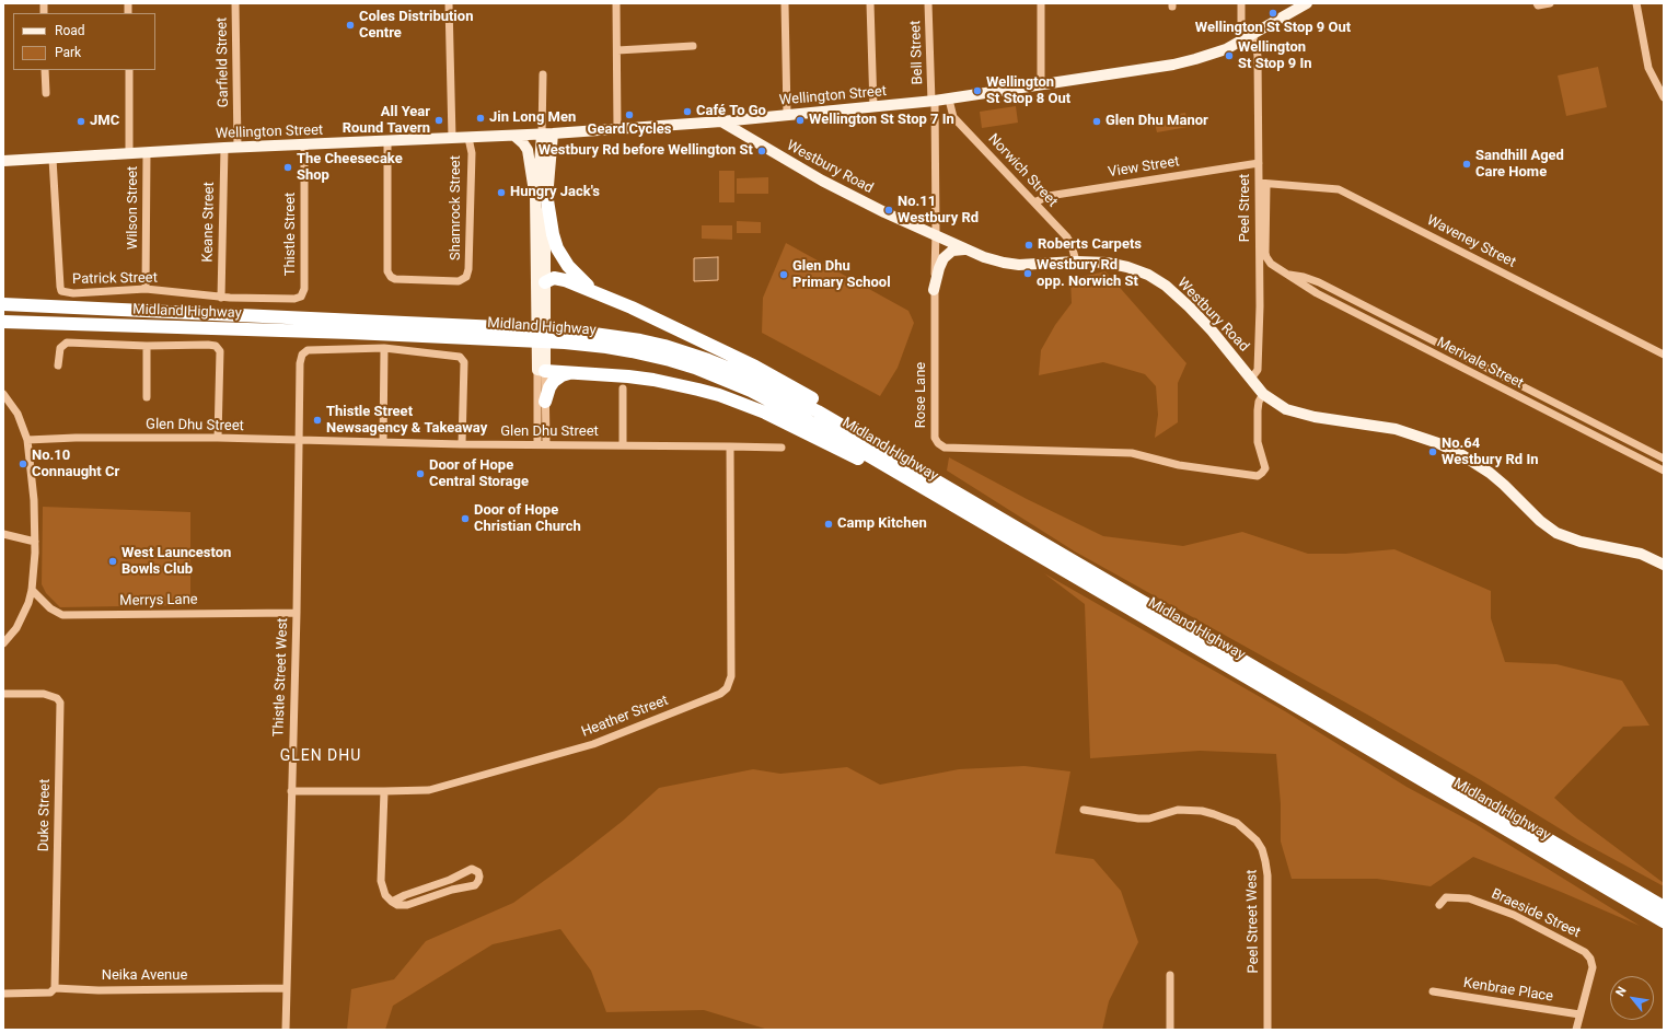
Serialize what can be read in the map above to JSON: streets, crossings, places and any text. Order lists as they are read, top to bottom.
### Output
{
  "streets": {
    "highway": ["Midland Highway"],
    "main road": ["Wellington Street", "Westbury Road"],
    "street": [
      "Bell Street",
      "Garfield Street",
      "View Street",
      "Norwich Street",
      "Wilson Street",
      "Shamrock Street",
      "Peel Street",
      "Keane Street",
      "Thistle Street",
      "Waveney Street",
      "Patrick Street",
      "Merivale Street",
      "Rose Lane",
      "Glen Dhu Street",
      "Merrys Lane",
      "Thistle Street West",
      "Heather Street",
      "Duke Street",
      "Braeside Street",
      "Peel Street West",
      "Neika Avenue",
      "Kenbrae Place"
    ]
  },
  "crossings": [
    ["Bell Street", "Wellington Street"],
    ["Bell Street", "Rose Lane"],
    ["Garfield Street", "Wellington Street"],
    ["Wellington Street", "Westbury Road"],
    ["Wellington Street", "Norwich Street"],
    ["Wellington Street", "Wilson Street"],
    ["Wellington Street", "Shamrock Street"],
    ["Wellington Street", "Peel Street"],
    ["Wellington Street", "Keane Street"],
    ["Wellington Street", "Thistle Street"],
    ["Wellington Street", "Patrick Street"],
    ["Wellington Street", "Rose Lane"],
    ["Westbury Road", "Norwich Street"],
    ["Westbury Road", "Peel Street"],
    ["Westbury Road", "Rose Lane"],
    ["View Street", "Norwich Street"],
    ["View Street", "Peel Street"],
    ["Wilson Street", "Patrick Street"],
    ["Peel Street", "Waveney Street"],
    ["Peel Street", "Merivale Street"],
    ["Keane Street", "Patrick Street"],
    ["Thistle Street", "Patrick Street"],
    ["Waveney Street", "Merivale Street"],
    ["Glen Dhu Street", "Thistle Street West"],
    ["Glen Dhu Street", "Heather Street"],
    ["Merrys Lane", "Thistle Street West"],
    ["Thistle Street West", "Heather Street"],
    ["Thistle Street West", "Neika Avenue"],
    ["Duke Street", "Neika Avenue"],
    ["Braeside Street", "Kenbrae Place"]
  ],
  "districts": ["GLEN DHU"],
  "places": [
    "Wellington St Stop 9 Out",
    "Coles Distribution Centre",
    "Wellington St Stop 9 In",
    "Wellington St Stop 8 Out",
    "Café To Go",
    "Geard Cycles",
    "Jin Long Men",
    "All Year Round Tavern",
    "Wellington St Stop 7 In",
    "JMC",
    "Glen Dhu Manor",
    "Westbury Rd before Wellington St",
    "Sandhill Aged Care Home",
    "The Cheesecake Shop",
    "Hungry Jack's",
    "No.11 Westbury Rd",
    "Roberts Carpets",
    "Westbury Rd opp. Norwich St",
    "Glen Dhu Primary School",
    "Thistle Street Newsagency & Takeaway",
    "No.64 Westbury Rd In",
    "No.10 Connaught Cr",
    "Door of Hope Central Storage",
    "Door of Hope Christian Church",
    "Camp Kitchen",
    "West Launceston Bowls Club"
  ],
  "legend": ["Road", "Park"],
  "north": "top left"
}
